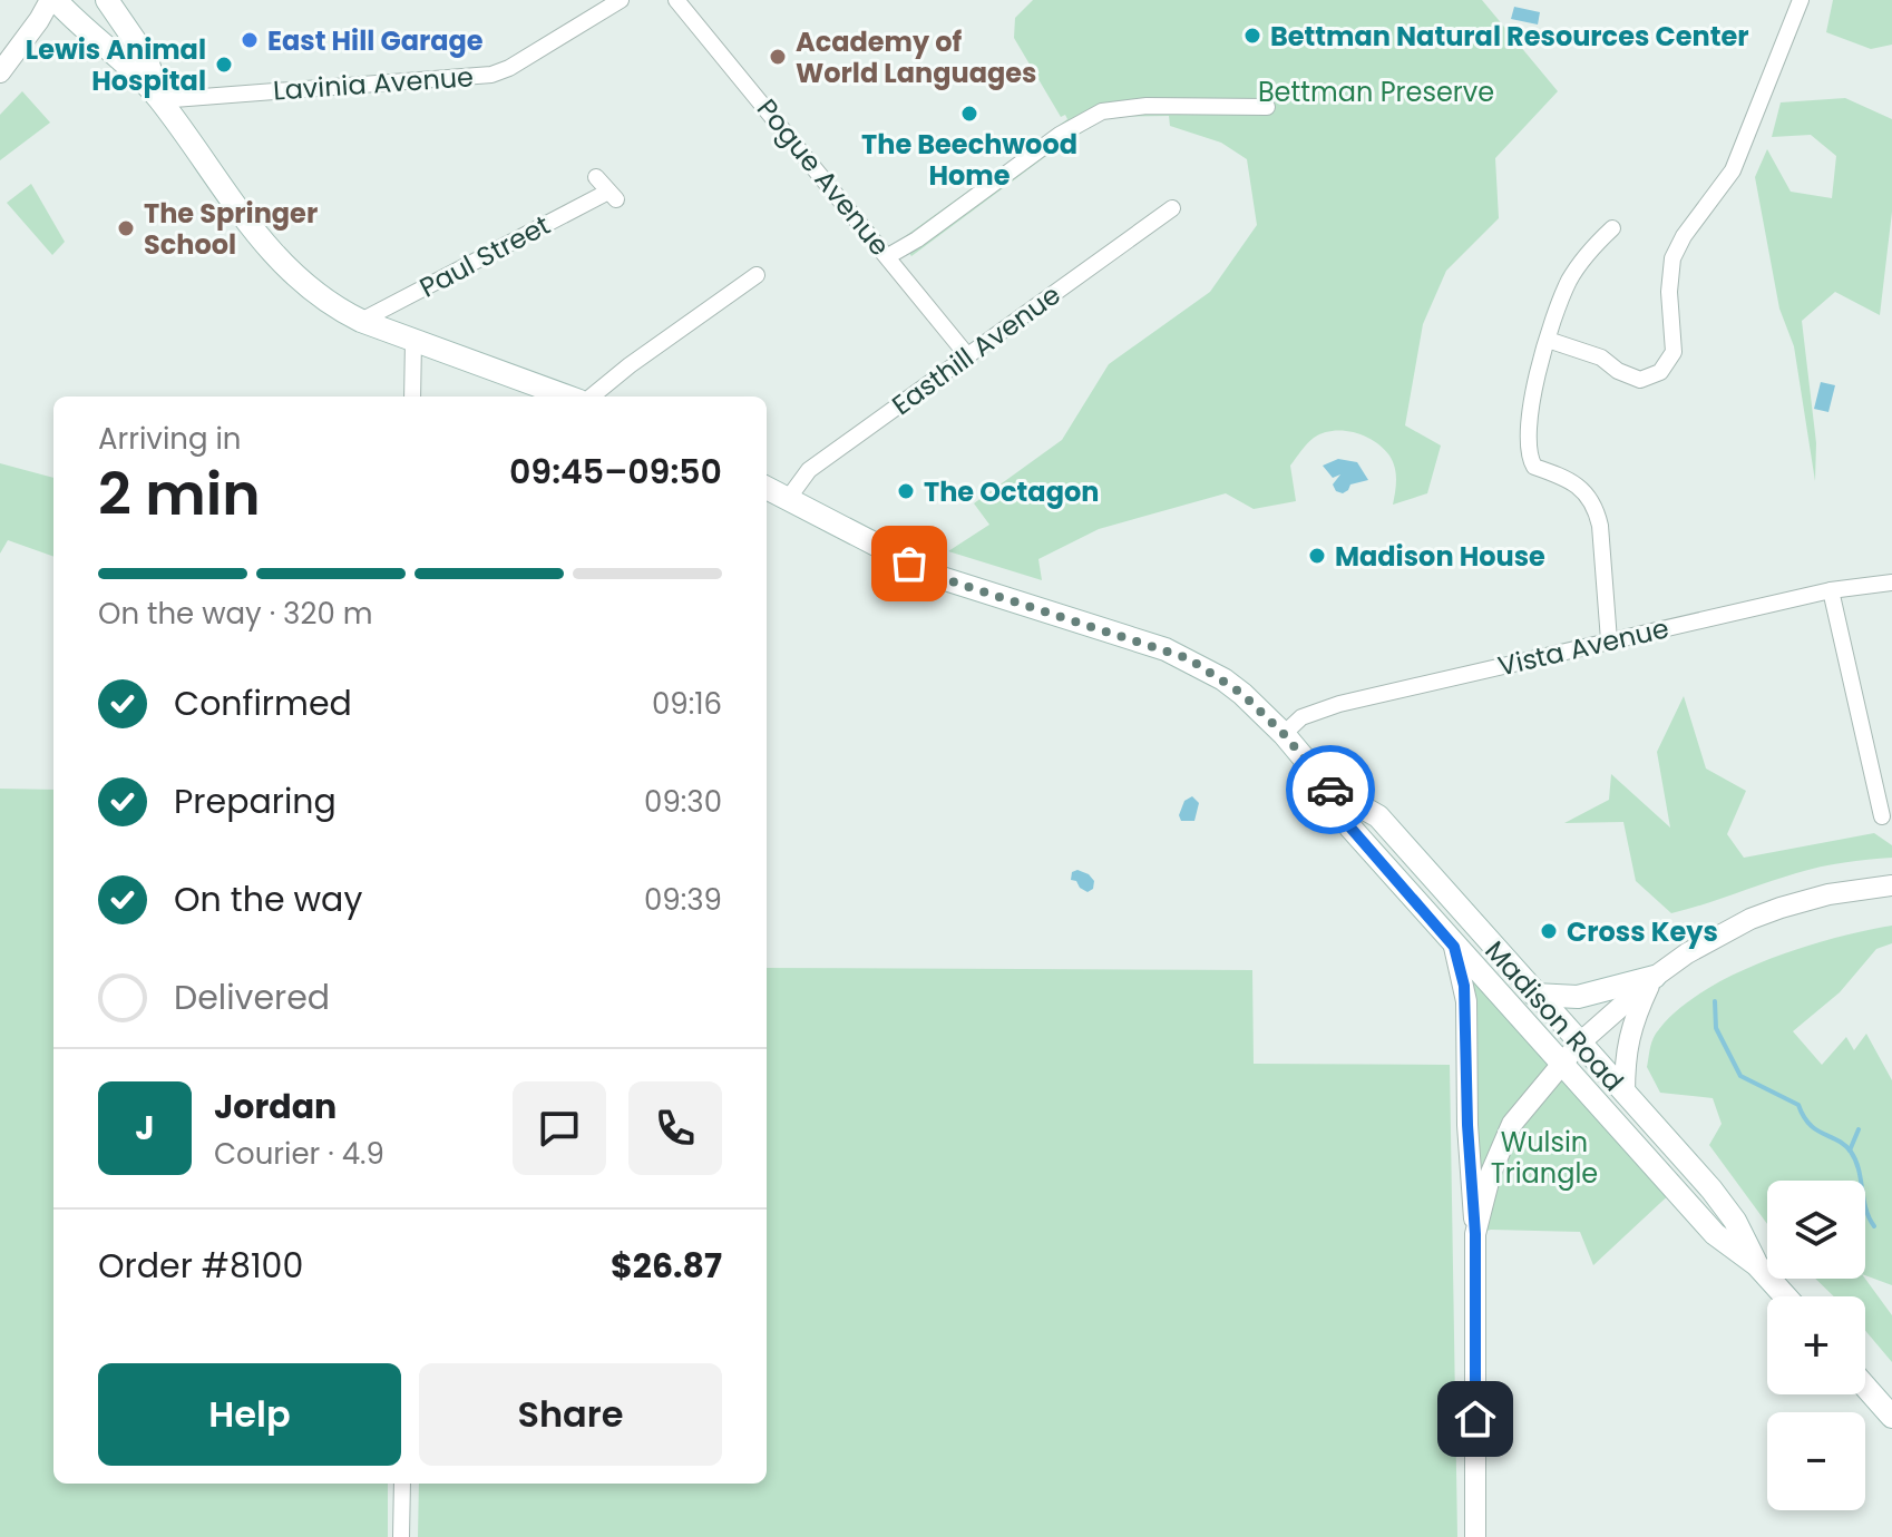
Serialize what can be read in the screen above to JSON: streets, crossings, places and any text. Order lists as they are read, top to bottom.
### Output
{
  "streets": {
    "main road": ["Madison Road"],
    "street": [
      "Lavinia Avenue",
      "Pogue Avenue",
      "Paul Street",
      "Easthill Avenue",
      "Vista Avenue"
    ]
  },
  "crossings": [
    ["Pogue Avenue", "Easthill Avenue"],
    ["Easthill Avenue", "Madison Road"],
    ["Vista Avenue", "Madison Road"]
  ],
  "parks": ["Bettman Preserve", "Wulsin Triangle"],
  "places": [
    "Bettman Natural Resources Center",
    "East Hill Garage",
    "Academy of World Languages",
    "Lewis Animal Hospital",
    "The Beechwood Home",
    "The Springer School",
    "The Octagon",
    "Madison House",
    "Cross Keys"
  ],
  "page": {
    "heading": ["2 min", "Arriving in", "09:45–09:50"],
    "panel": [
      "Jordan",
      "Courier · 4.9",
      "Order #8100",
      "$26.87"
    ],
    "bar": "On the way · 320 m",
    "list": [
      ["Confirmed", "09:16"],
      ["Preparing", "09:30"],
      ["On the way", "09:39"],
      "Delivered"
    ],
    "round": "J",
    "map_buttons": ["+", "−"],
    "buttons": ["Help", "Share"]
  }
}
